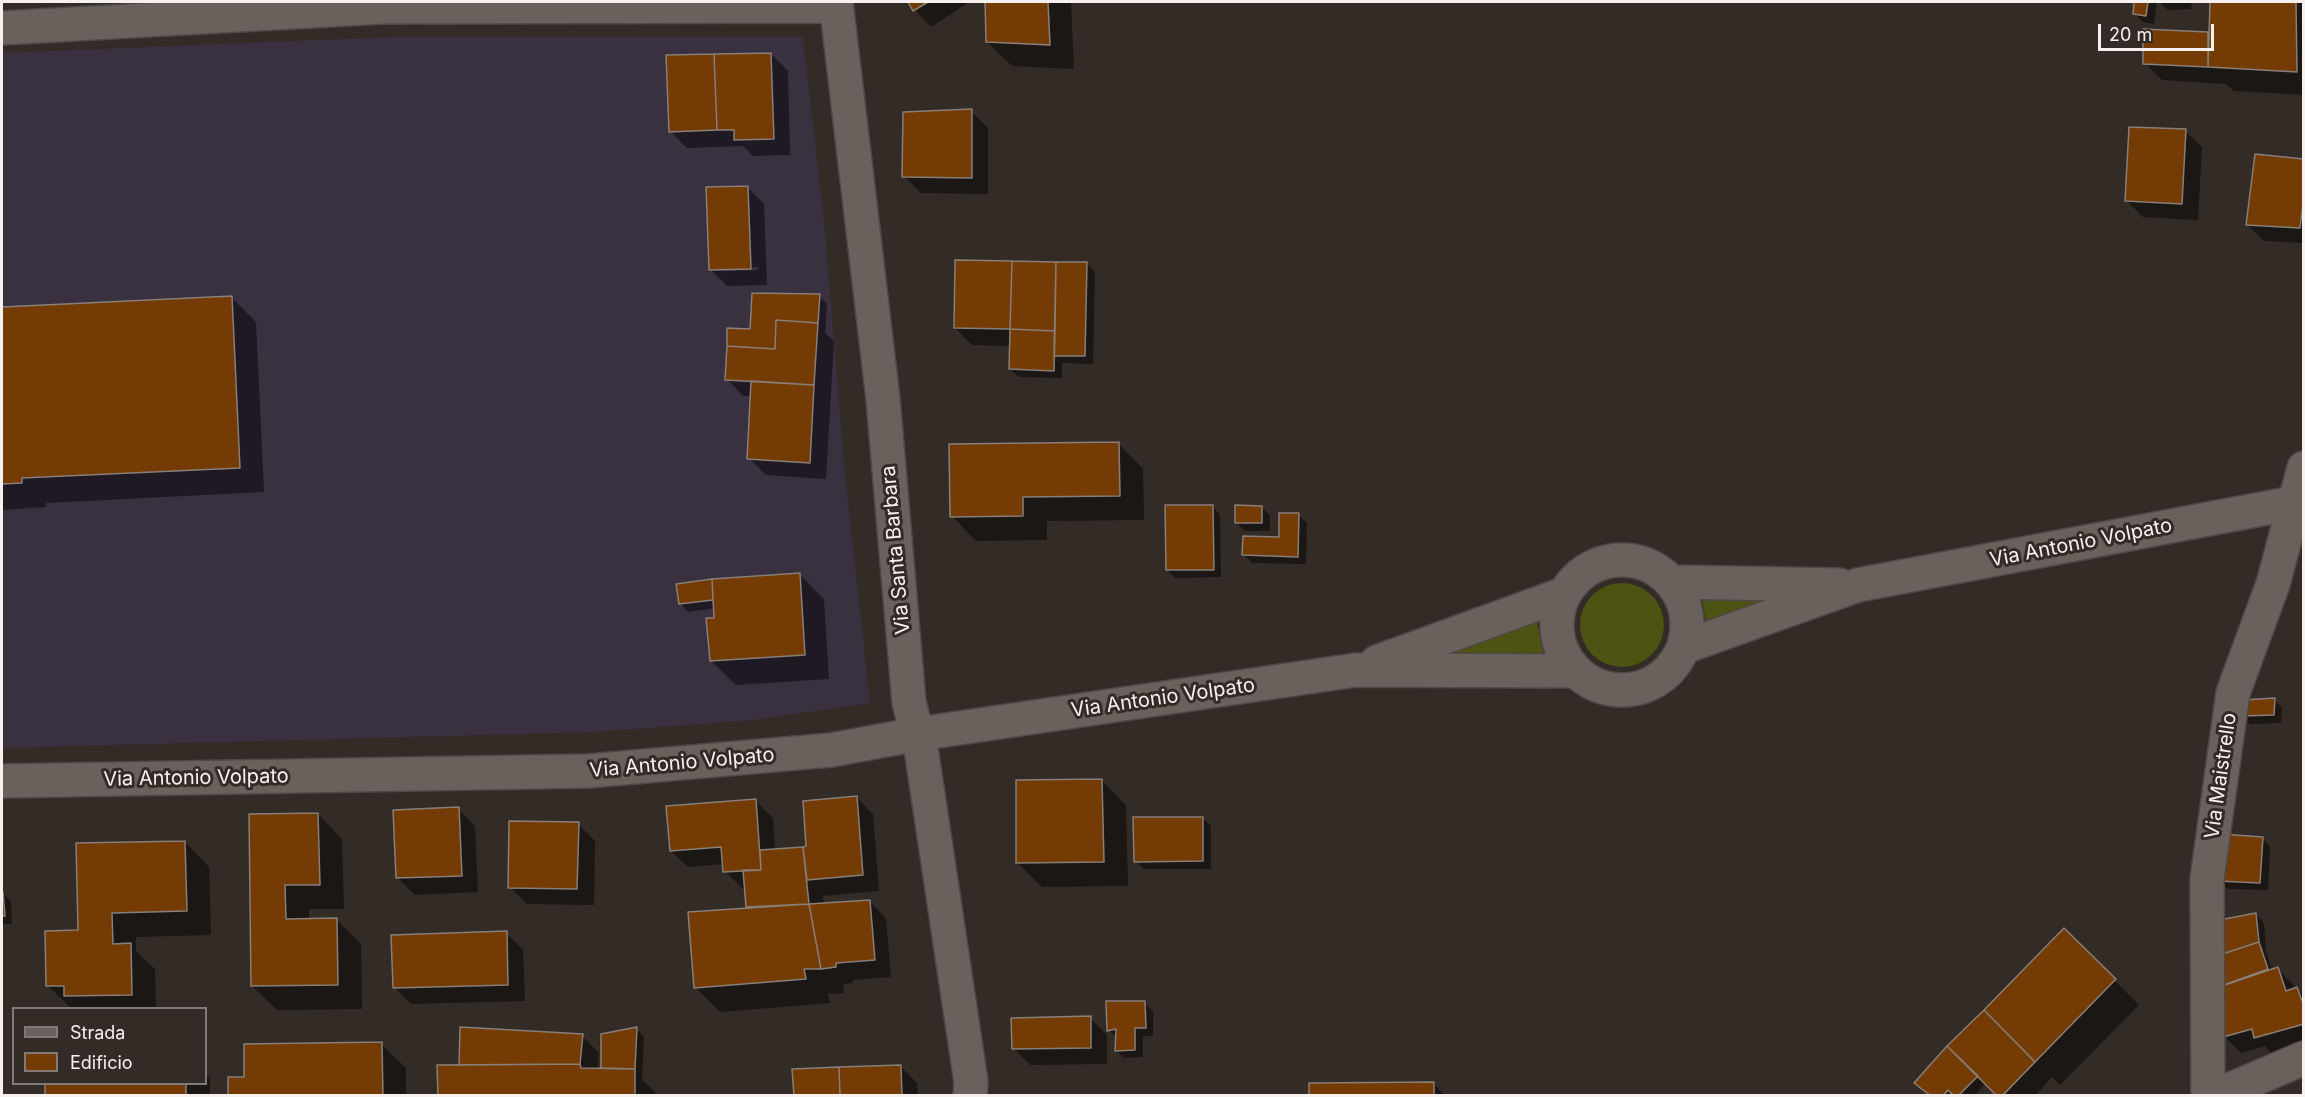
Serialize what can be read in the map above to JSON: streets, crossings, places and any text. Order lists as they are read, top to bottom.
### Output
{
  "streets": {
    "street": ["Via Antonio Volpato", "Via Santa Barbara", "Via Maistrello"]
  },
  "crossings": [
    ["Via Antonio Volpato", "Via Santa Barbara"],
    ["Via Antonio Volpato", "Via Maistrello"]
  ],
  "legend": ["Strada", "Edificio"],
  "scale_bar": "20 m"
}
